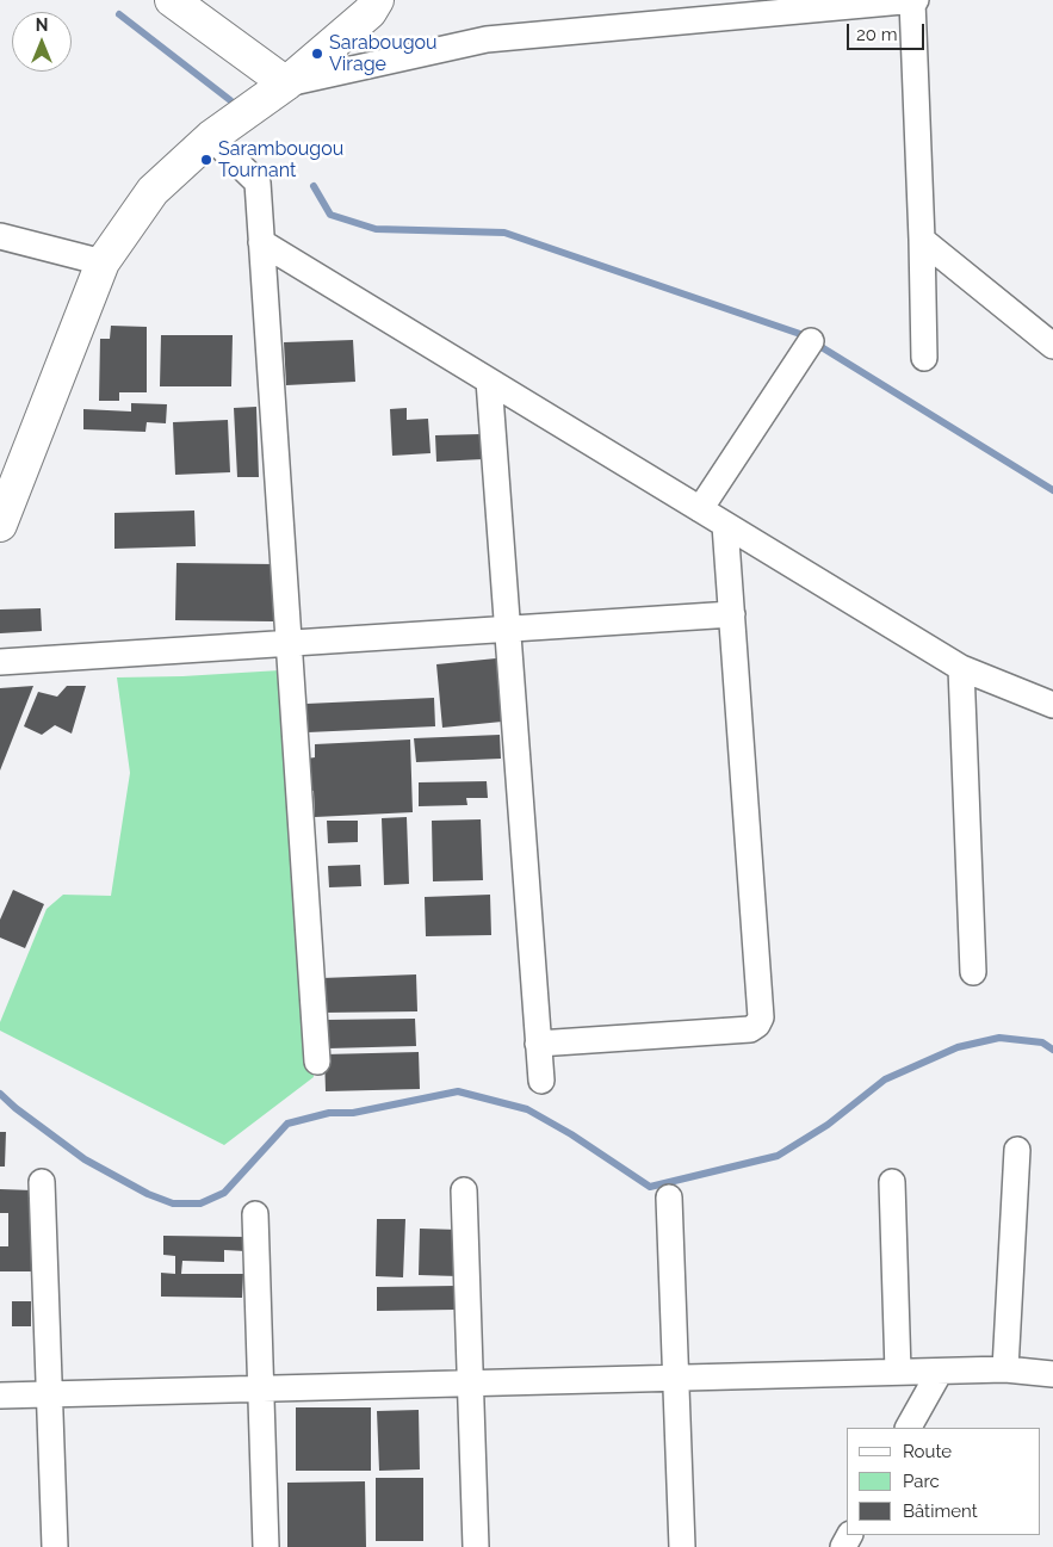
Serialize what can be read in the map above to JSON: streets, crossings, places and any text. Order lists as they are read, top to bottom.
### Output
{
  "places": ["Sarabougou Virage", "Sarambougou Tournant"],
  "legend": ["Route", "Parc", "Bâtiment"],
  "scale_bar": "20 m",
  "north": "top"
}
